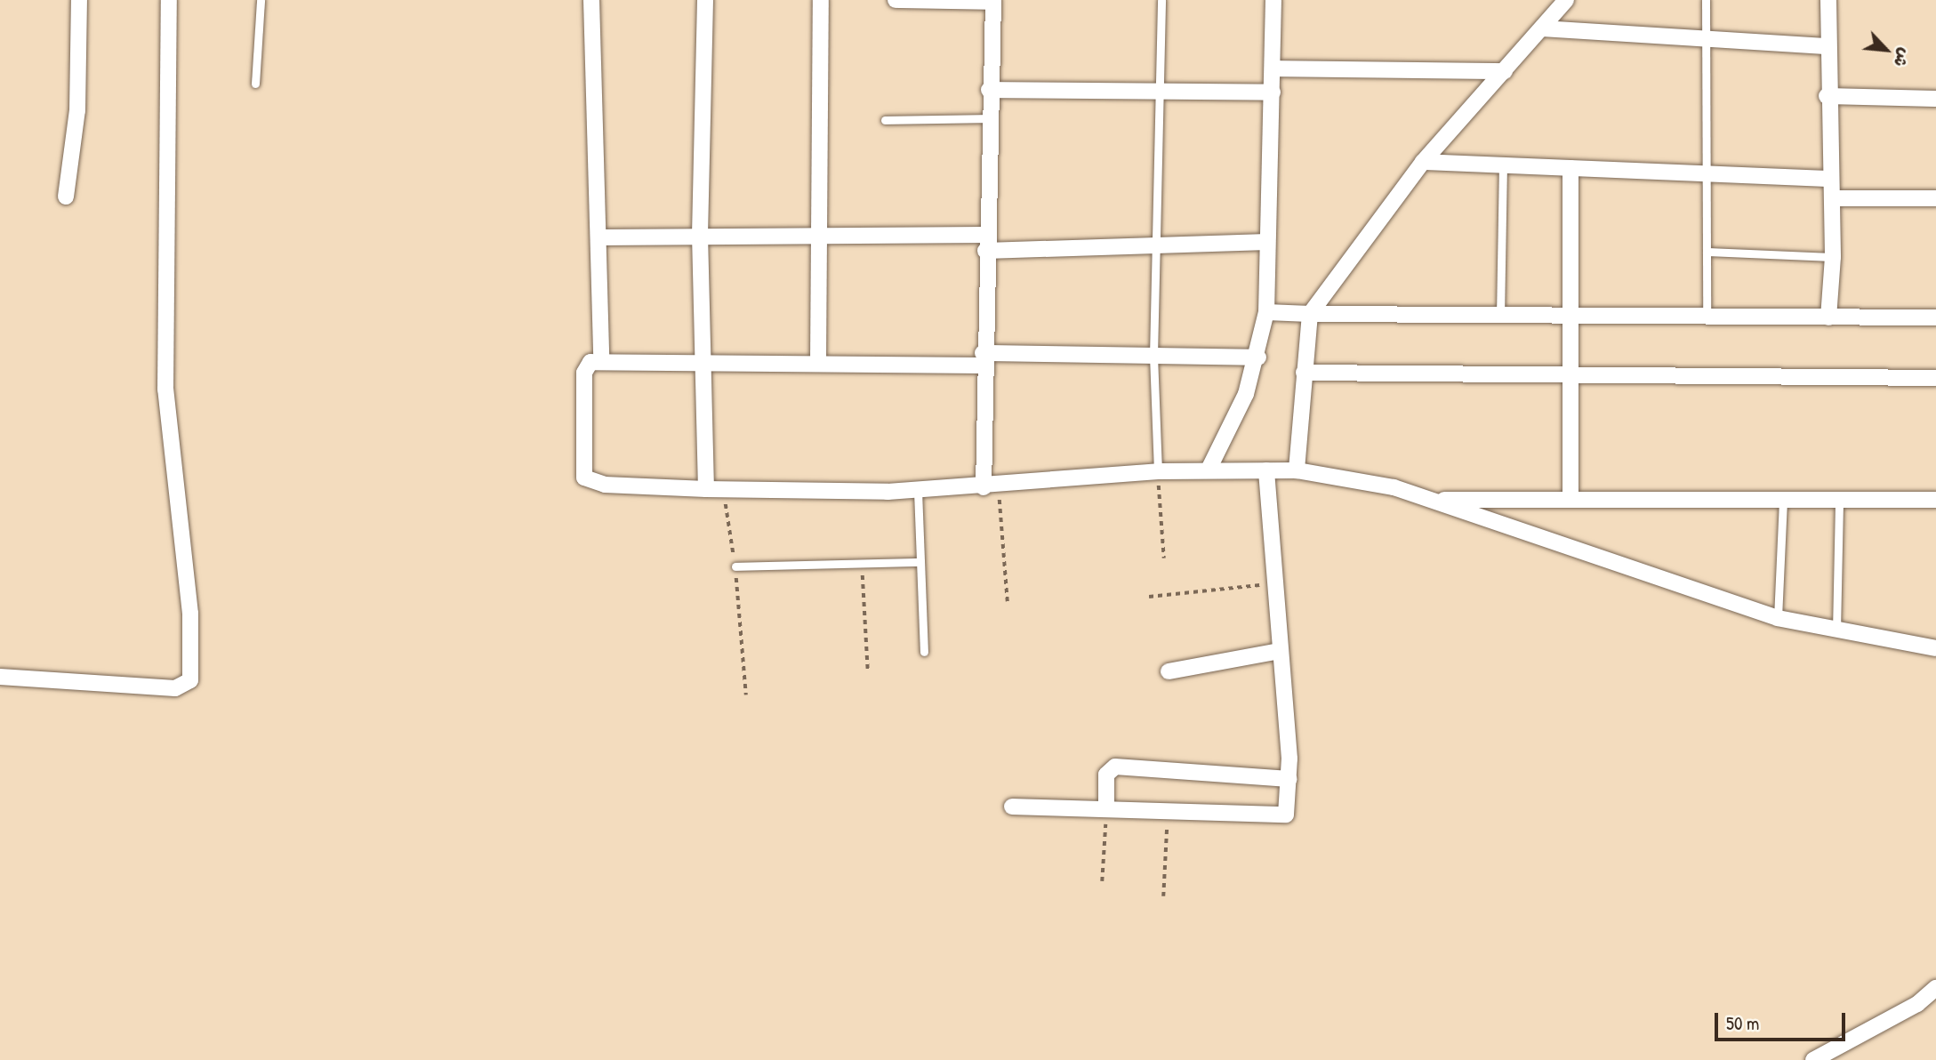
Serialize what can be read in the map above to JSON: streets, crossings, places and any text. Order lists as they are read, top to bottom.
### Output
{
  "scale_bar": "50 m",
  "north": "bottom right"
}
